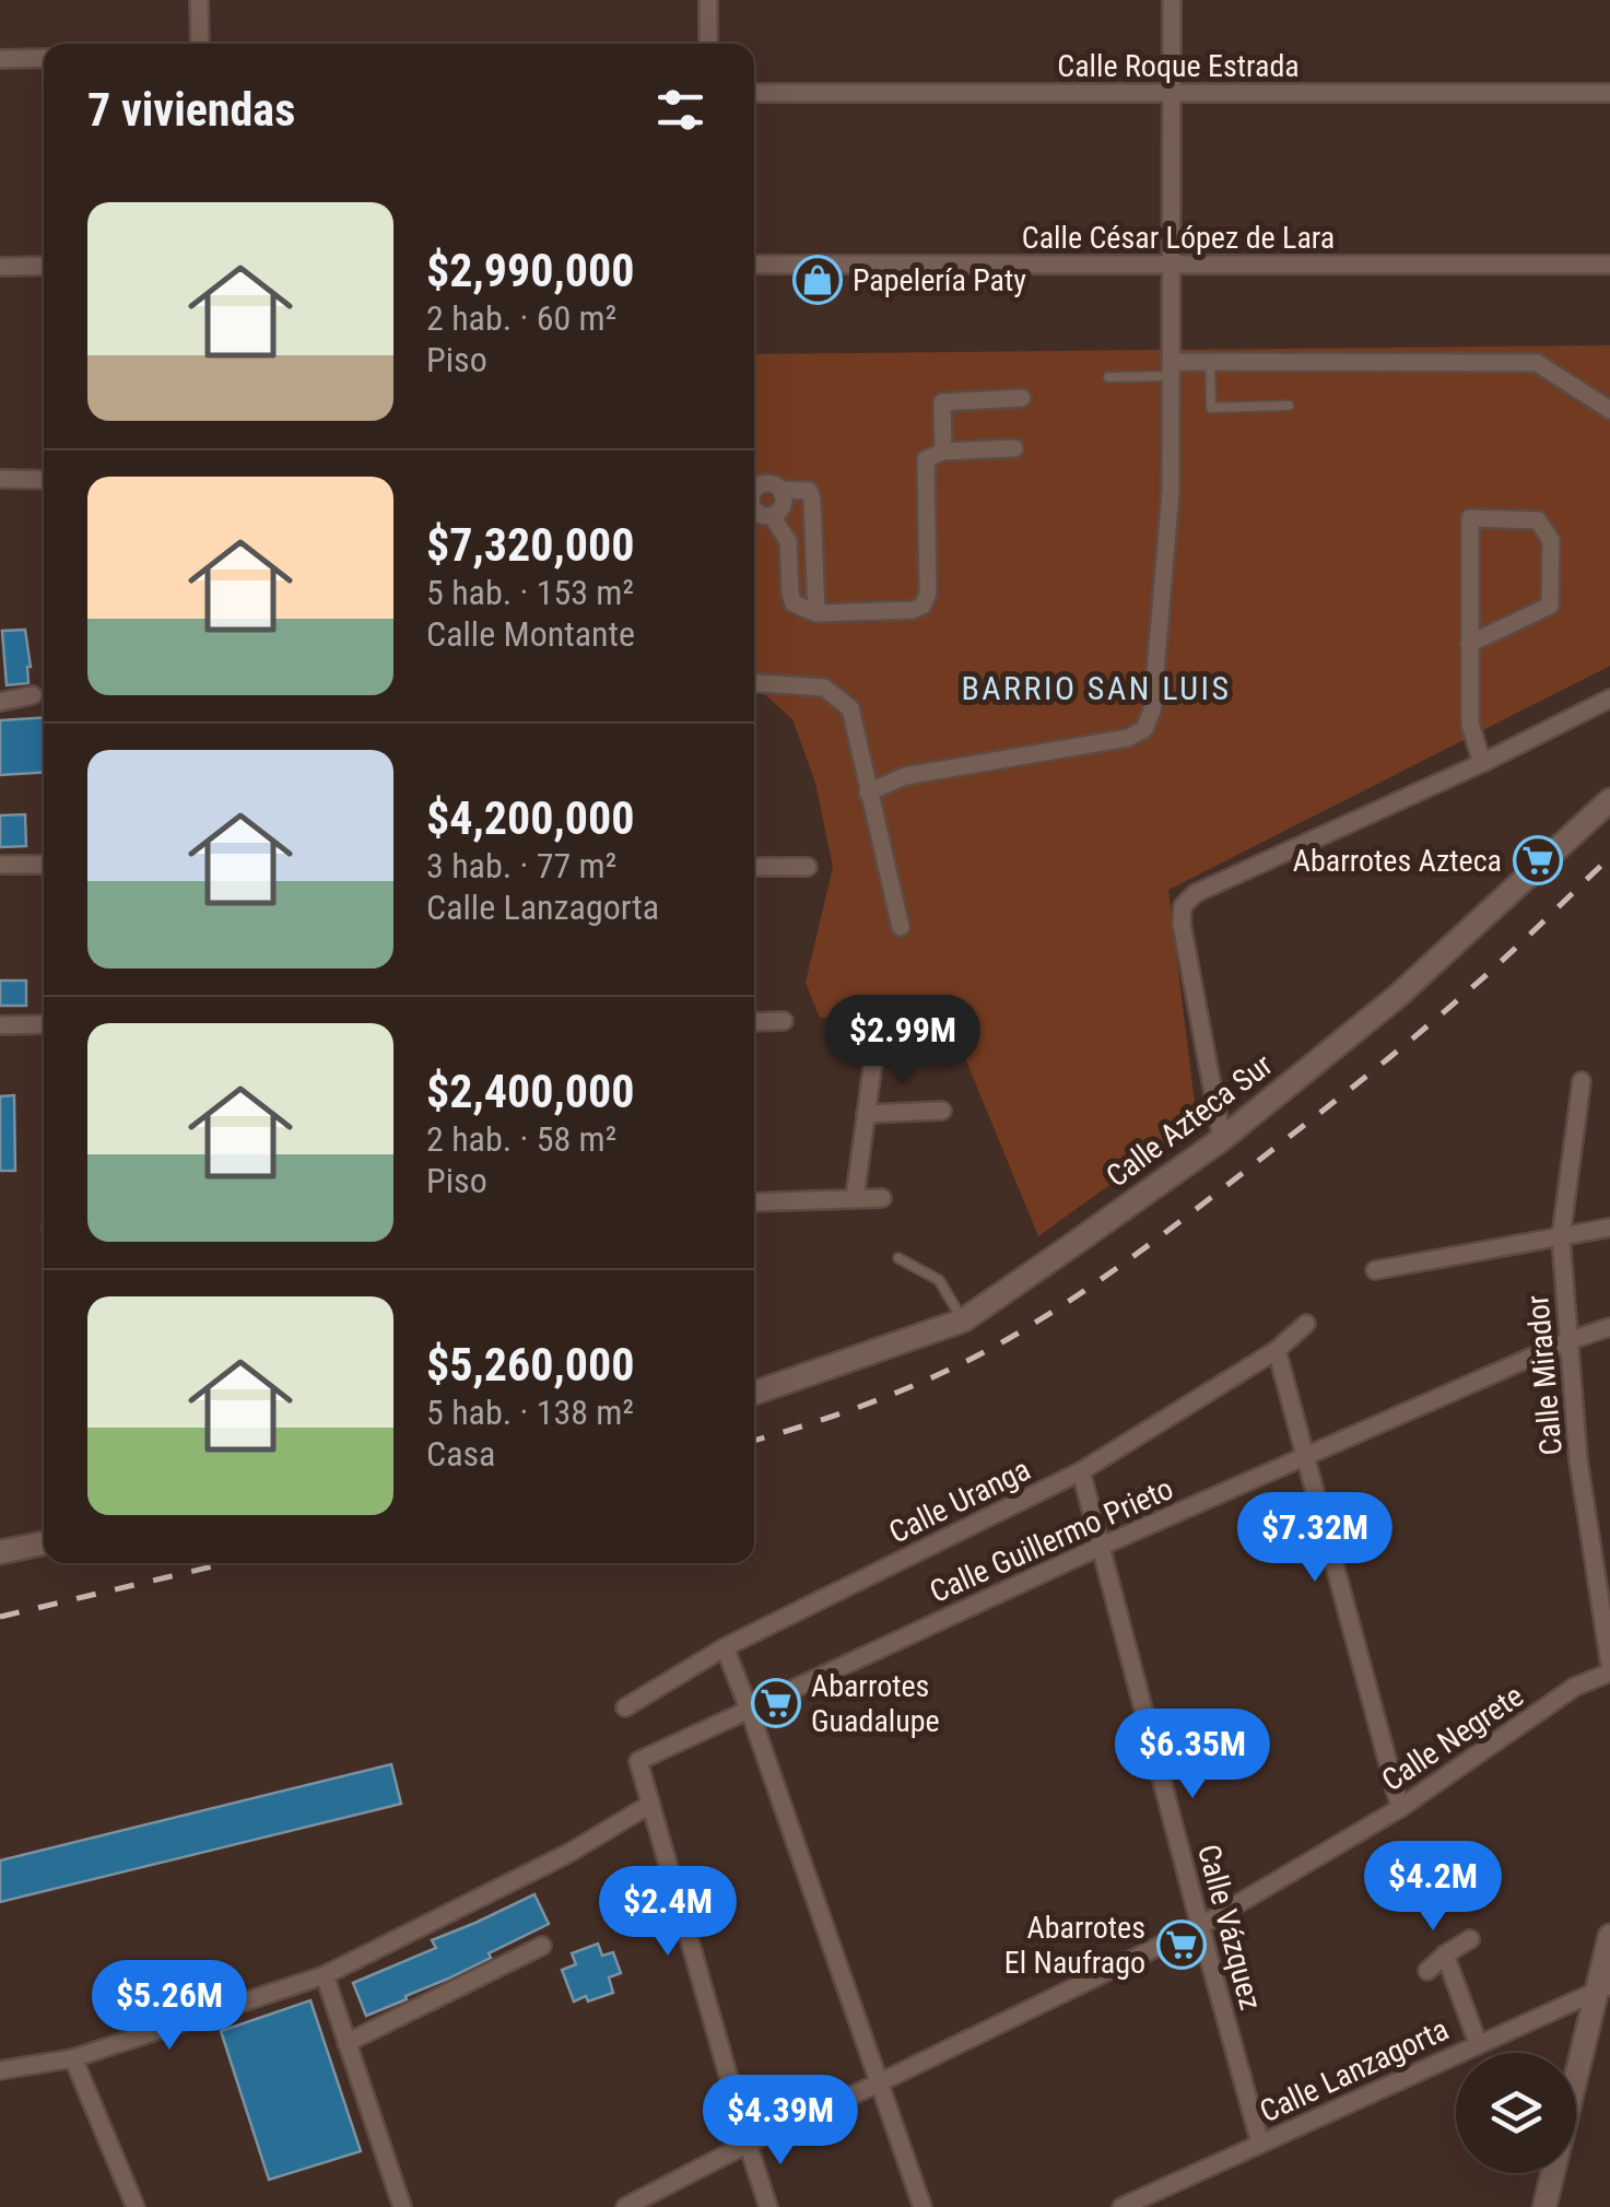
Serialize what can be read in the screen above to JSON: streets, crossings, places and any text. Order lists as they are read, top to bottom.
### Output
{
  "streets": {
    "street": [
      "Calle Roque Estrada",
      "Calle César López de Lara",
      "Calle Azteca Sur",
      "Calle Mirador",
      "Calle Uranga",
      "Calle Guillermo Prieto",
      "Calle Negrete",
      "Calle Vázquez",
      "Calle Lanzagorta"
    ]
  },
  "crossings": [
    ["Calle Mirador", "Calle Guillermo Prieto"],
    ["Calle Mirador", "Calle Negrete"],
    ["Calle Uranga", "Calle Vázquez"],
    ["Calle Guillermo Prieto", "Calle Vázquez"],
    ["Calle Negrete", "Calle Vázquez"],
    ["Calle Vázquez", "Calle Lanzagorta"]
  ],
  "districts": ["BARRIO SAN LUIS"],
  "places": {
    "shop": ["Papelería Paty"],
    "supermarket": ["Abarrotes Azteca", "Abarrotes Guadalupe", "Abarrotes El Naufrago"]
  },
  "page": {
    "heading": "7 viviendas",
    "list": [
      {
        "name": "$2,990,000",
        "note": "2 hab. · 60 m² · Piso"
      },
      {
        "name": "$7,320,000",
        "note": "5 hab. · 153 m² · Calle Montante"
      },
      {
        "name": "$4,200,000",
        "note": "3 hab. · 77 m² · Calle Lanzagorta"
      },
      {
        "name": "$2,400,000",
        "note": "2 hab. · 58 m² · Piso"
      },
      {
        "name": "$5,260,000",
        "note": "5 hab. · 138 m² · Casa"
      }
    ],
    "price": [
      "$2.99M",
      "$7.32M",
      "$6.35M",
      "$4.2M",
      "$2.4M",
      "$5.26M",
      "$4.39M"
    ]
  }
}
